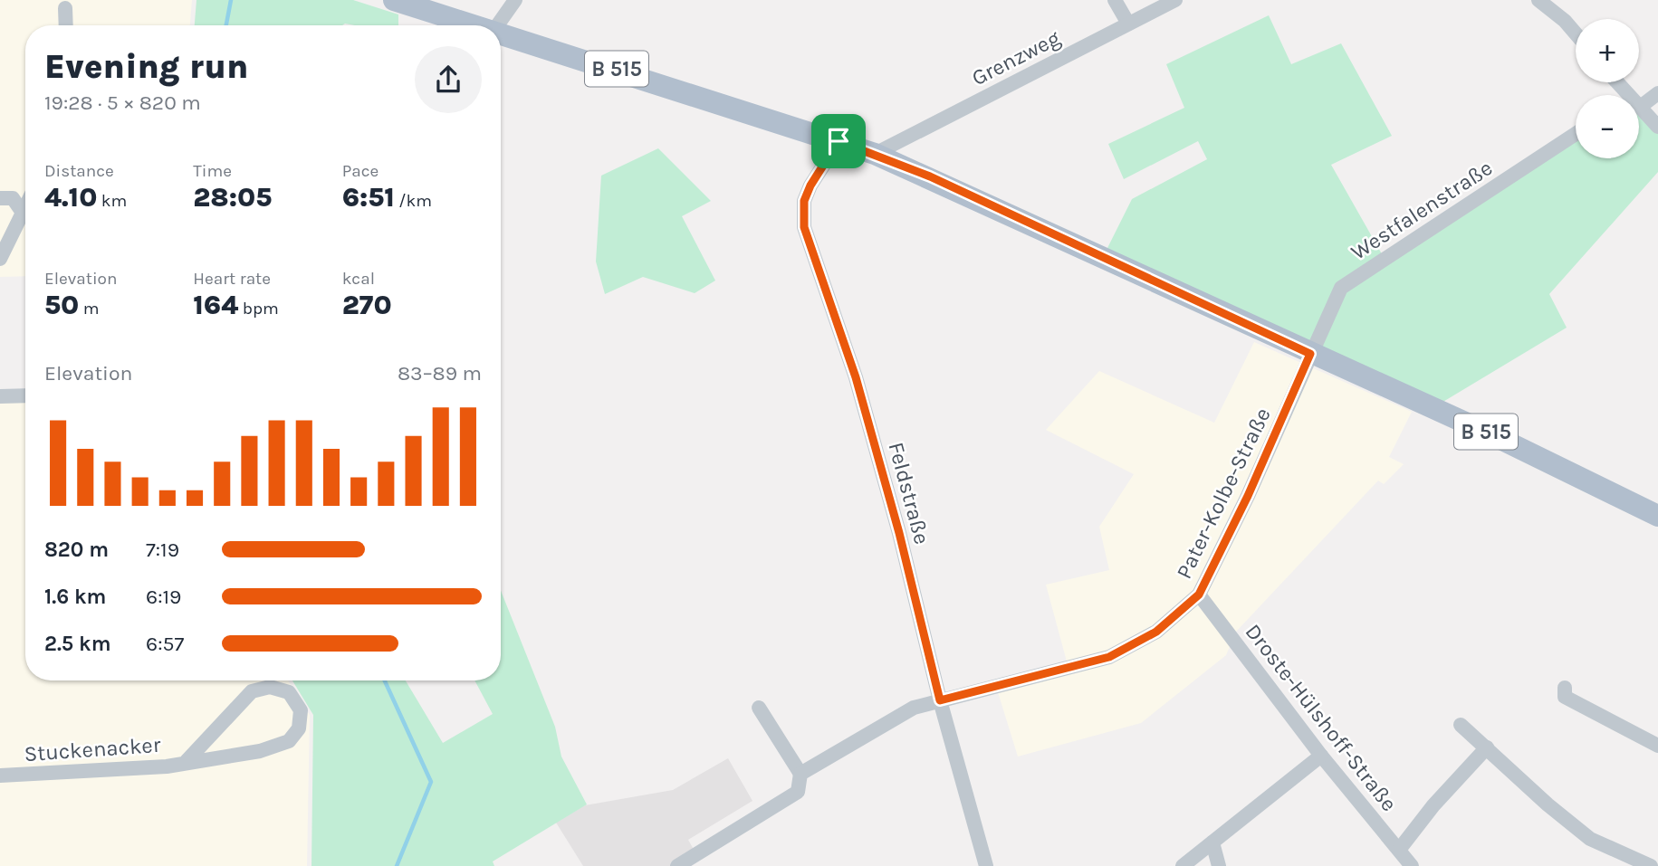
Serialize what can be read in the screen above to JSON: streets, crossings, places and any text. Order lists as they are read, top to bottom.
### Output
{
  "streets": {
    "main road": ["B 515"],
    "street": [
      "Grenzweg",
      "Westfalenstraße",
      "Feldstraße",
      "Pater-Kolbe-Straße",
      "Droste-Hülshoff-Straße",
      "Stuckenacker"
    ]
  },
  "crossings": [
    ["Grenzweg", "B 515"],
    ["B 515", "Westfalenstraße"],
    ["B 515", "Feldstraße"],
    ["B 515", "Pater-Kolbe-Straße"],
    ["Westfalenstraße", "Pater-Kolbe-Straße"],
    ["Feldstraße", "Pater-Kolbe-Straße"],
    ["Pater-Kolbe-Straße", "Droste-Hülshoff-Straße"]
  ],
  "page": {
    "map_buttons": ["+", "−"],
    "heading": ["Evening run", "19:28 · 5 × 820 m"],
    "stats": [
      ["Distance", "4.10 km"],
      ["Time", "28:05"],
      ["Pace", "6:51 /km"],
      ["Elevation", "50 m"],
      ["Heart rate", "164 bpm"],
      ["kcal", "270"]
    ],
    "chart": ["Elevation", "83–89 m"],
    "list": [
      {
        "name": "820 m",
        "note": "7:19"
      },
      {
        "name": "1.6 km",
        "note": "6:19"
      },
      {
        "name": "2.5 km",
        "note": "6:57"
      }
    ]
  }
}
